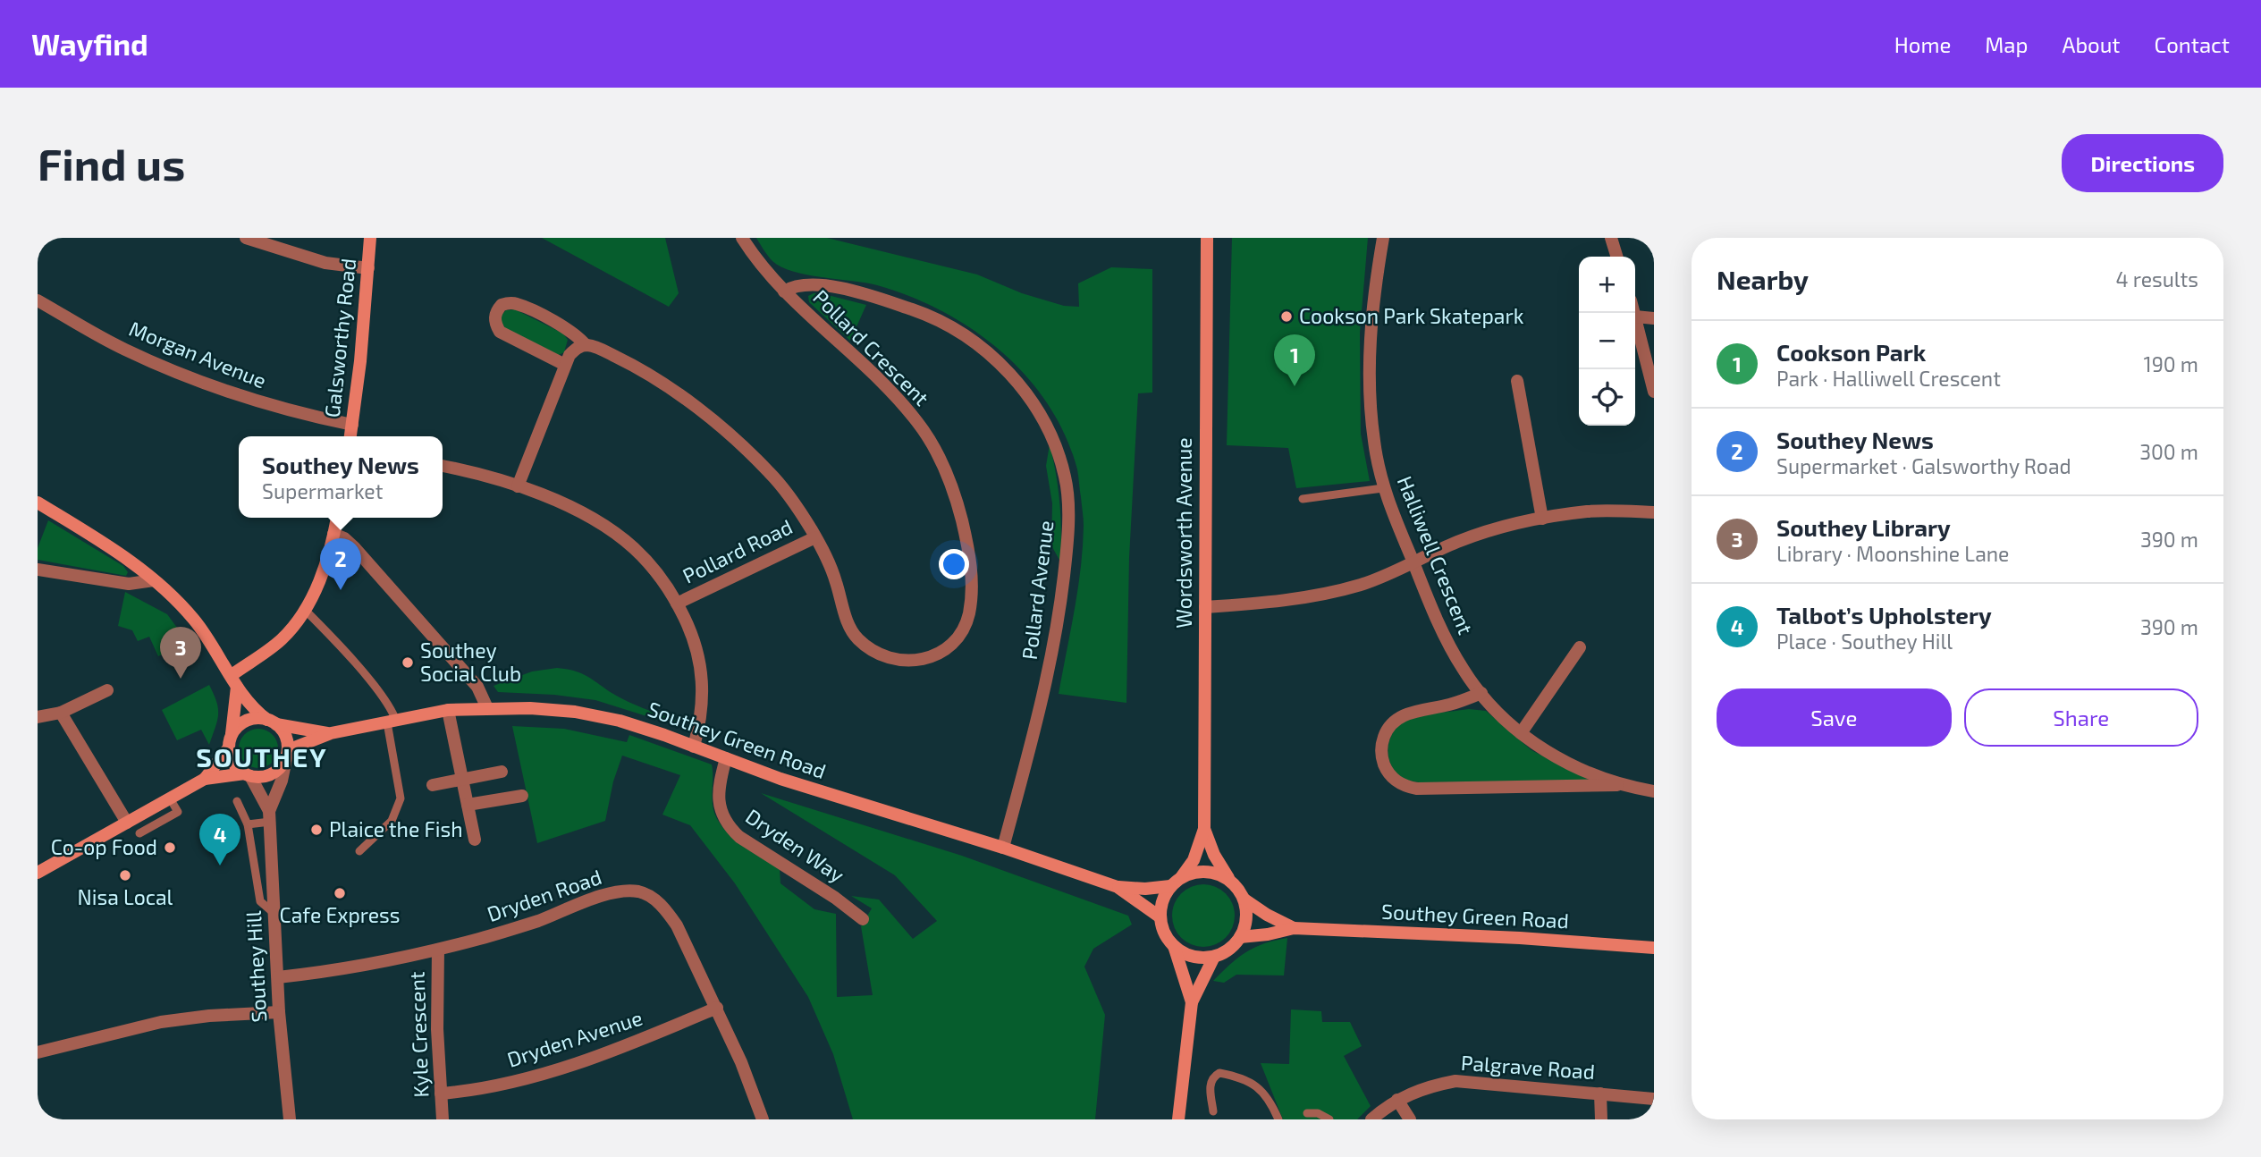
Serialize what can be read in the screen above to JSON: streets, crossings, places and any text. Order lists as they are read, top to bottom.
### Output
{
  "streets": {
    "street": [
      "Galsworthy Road",
      "Pollard Crescent",
      "Morgan Avenue",
      "Wordsworth Avenue",
      "Pollard Road",
      "Halliwell Crescent",
      "Pollard Avenue",
      "Southey Green Road",
      "Dryden Way",
      "Dryden Road",
      "Southey Hill",
      "Kyle Crescent",
      "Dryden Avenue",
      "Palgrave Road"
    ]
  },
  "crossings": [
    ["Galsworthy Road", "Morgan Avenue"],
    ["Pollard Crescent", "Pollard Road"],
    ["Pollard Crescent", "Pollard Avenue"],
    ["Wordsworth Avenue", "Southey Green Road"],
    ["Pollard Avenue", "Southey Green Road"],
    ["Southey Green Road", "Dryden Way"],
    ["Southey Green Road", "Southey Hill"],
    ["Dryden Road", "Southey Hill"],
    ["Dryden Road", "Kyle Crescent"],
    ["Dryden Road", "Dryden Avenue"],
    ["Kyle Crescent", "Dryden Avenue"]
  ],
  "districts": ["SOUTHEY"],
  "places": [
    "Cookson Park Skatepark",
    "Southey Social Club",
    "Plaice the Fish",
    "Co-op Food",
    "Nisa Local",
    "Cafe Express"
  ],
  "page": {
    "header": "Wayfind",
    "nav": [
      "Home",
      "Map",
      "About",
      "Contact"
    ],
    "buttons": [
      "Directions",
      ["Save", "Share"]
    ],
    "title": "Find us",
    "heading": ["Nearby", "4 results"],
    "map_buttons": ["+", "−"],
    "list": [
      {
        "mark": "1",
        "name": "Cookson Park",
        "note": "Park · Halliwell Crescent",
        "value": "190 m"
      },
      {
        "mark": "2",
        "name": "Southey News",
        "note": "Supermarket · Galsworthy Road",
        "value": "300 m"
      },
      {
        "mark": "3",
        "name": "Southey Library",
        "note": "Library · Moonshine Lane",
        "value": "390 m"
      },
      {
        "mark": "4",
        "name": "Talbot’s Upholstery",
        "note": "Place · Southey Hill",
        "value": "390 m"
      }
    ],
    "pins": [
      "1",
      "2",
      "3",
      "4"
    ],
    "popup": ["Southey News", "Supermarket"]
  }
}
